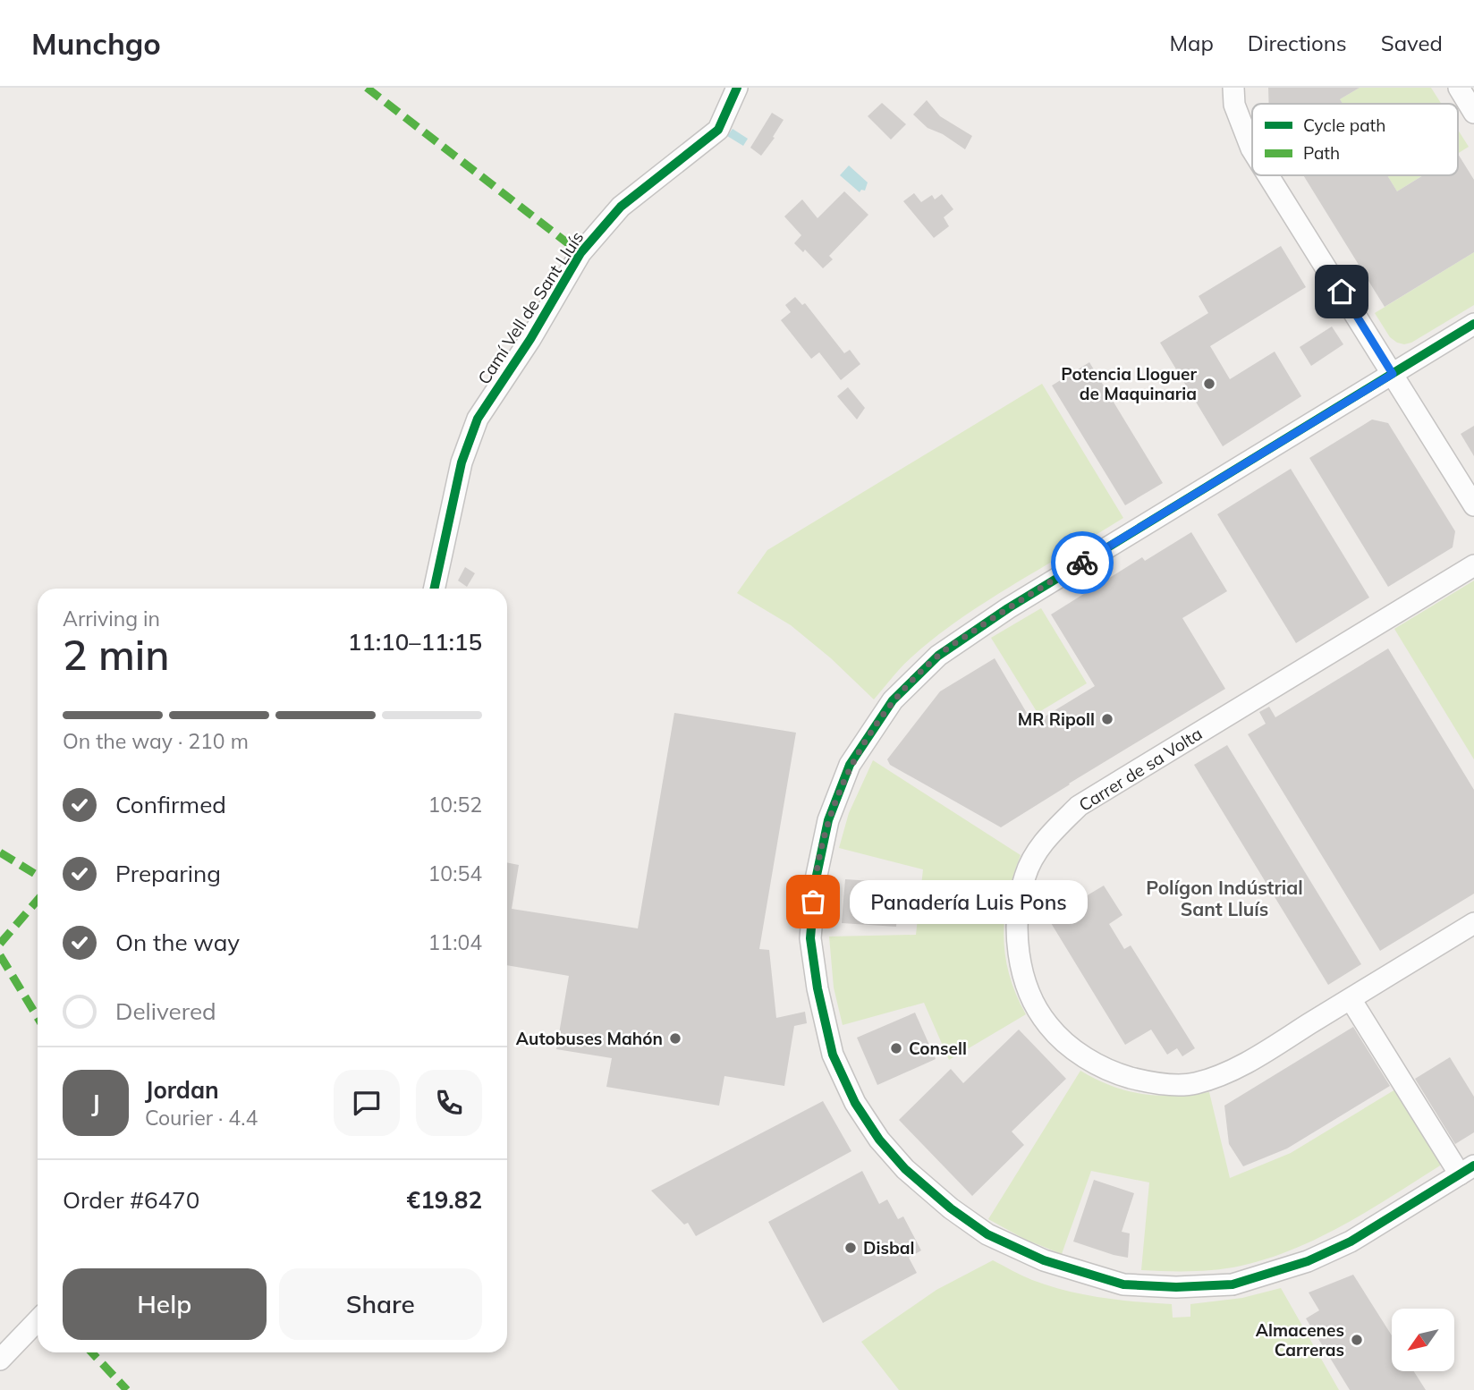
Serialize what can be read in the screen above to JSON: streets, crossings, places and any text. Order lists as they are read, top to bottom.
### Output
{
  "streets": {
    "street": ["Camí Vell de Sant Lluís", "Carrer de sa Volta"]
  },
  "districts": ["Polígon Indústrial Sant Lluís"],
  "places": [
    "Potencia Lloguer de Maquinaria",
    "MR Ripoll",
    "Panadería Luis Pons",
    "Autobuses Mahón",
    "Consell",
    "Disbal",
    "Almacenes Carreras"
  ],
  "legend": ["Cycle path", "Path"],
  "north": "bottom left",
  "page": {
    "header": "Munchgo",
    "nav": ["Map", "Directions", "Saved"],
    "heading": ["2 min", "Arriving in", "11:10–11:15"],
    "panel": [
      "Jordan",
      "Courier · 4.4",
      "Order #6470",
      "€19.82"
    ],
    "bar": "On the way · 210 m",
    "list": [
      ["Confirmed", "10:52"],
      ["Preparing", "10:54"],
      ["On the way", "11:04"],
      "Delivered"
    ],
    "bubble": "Panadería Luis Pons",
    "round": "J",
    "buttons": ["Help", "Share"]
  }
}
